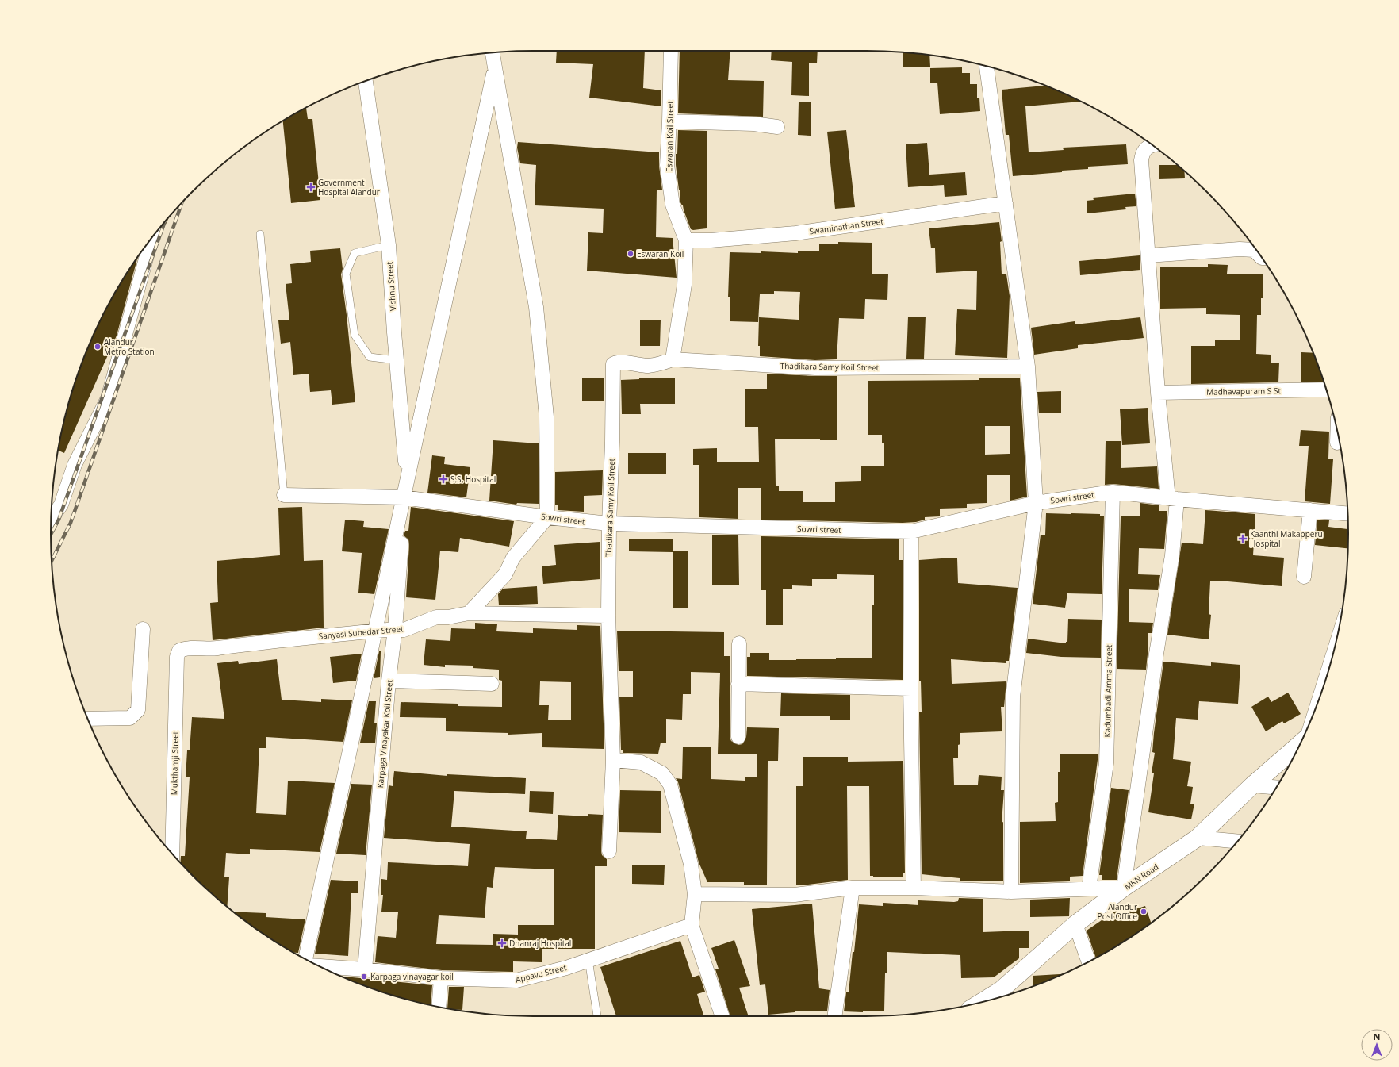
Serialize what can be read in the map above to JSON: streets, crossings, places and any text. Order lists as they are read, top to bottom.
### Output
{
  "streets": {
    "street": [
      "Eswaran Koil Street",
      "Swaminathan Street",
      "Vishnu Street",
      "Thadikara Samy Koil Street",
      "Madhavapuram S St",
      "Sowri street",
      "Sanyasi Subedar Street",
      "Kadumbadi Amma Street",
      "Karpaga Vinayakar Koil Street",
      "Mukthamji Street",
      "MKN Road",
      "Appavu Street"
    ]
  },
  "crossings": [
    ["Eswaran Koil Street", "Swaminathan Street"],
    ["Vishnu Street", "Sowri street"],
    ["Vishnu Street", "Karpaga Vinayakar Koil Street"],
    ["Thadikara Samy Koil Street", "Sowri street"],
    ["Thadikara Samy Koil Street", "Sanyasi Subedar Street"],
    ["Sowri street", "Kadumbadi Amma Street"],
    ["Sowri street", "Karpaga Vinayakar Koil Street"],
    ["Sanyasi Subedar Street", "Karpaga Vinayakar Koil Street"],
    ["Sanyasi Subedar Street", "Mukthamji Street"],
    ["Karpaga Vinayakar Koil Street", "Appavu Street"]
  ],
  "places": {
    "health": [
      "Government Hospital Alandur",
      "S.S. Hospital",
      "Kaanthi Makapperu Hospital",
      "Dhanraj Hospital"
    ],
    "other": [
      "Eswaran Koil",
      "Alandur Metro Station",
      "Alandur Post Office",
      "Karpaga vinayagar koil"
    ]
  },
  "north": "top"
}
